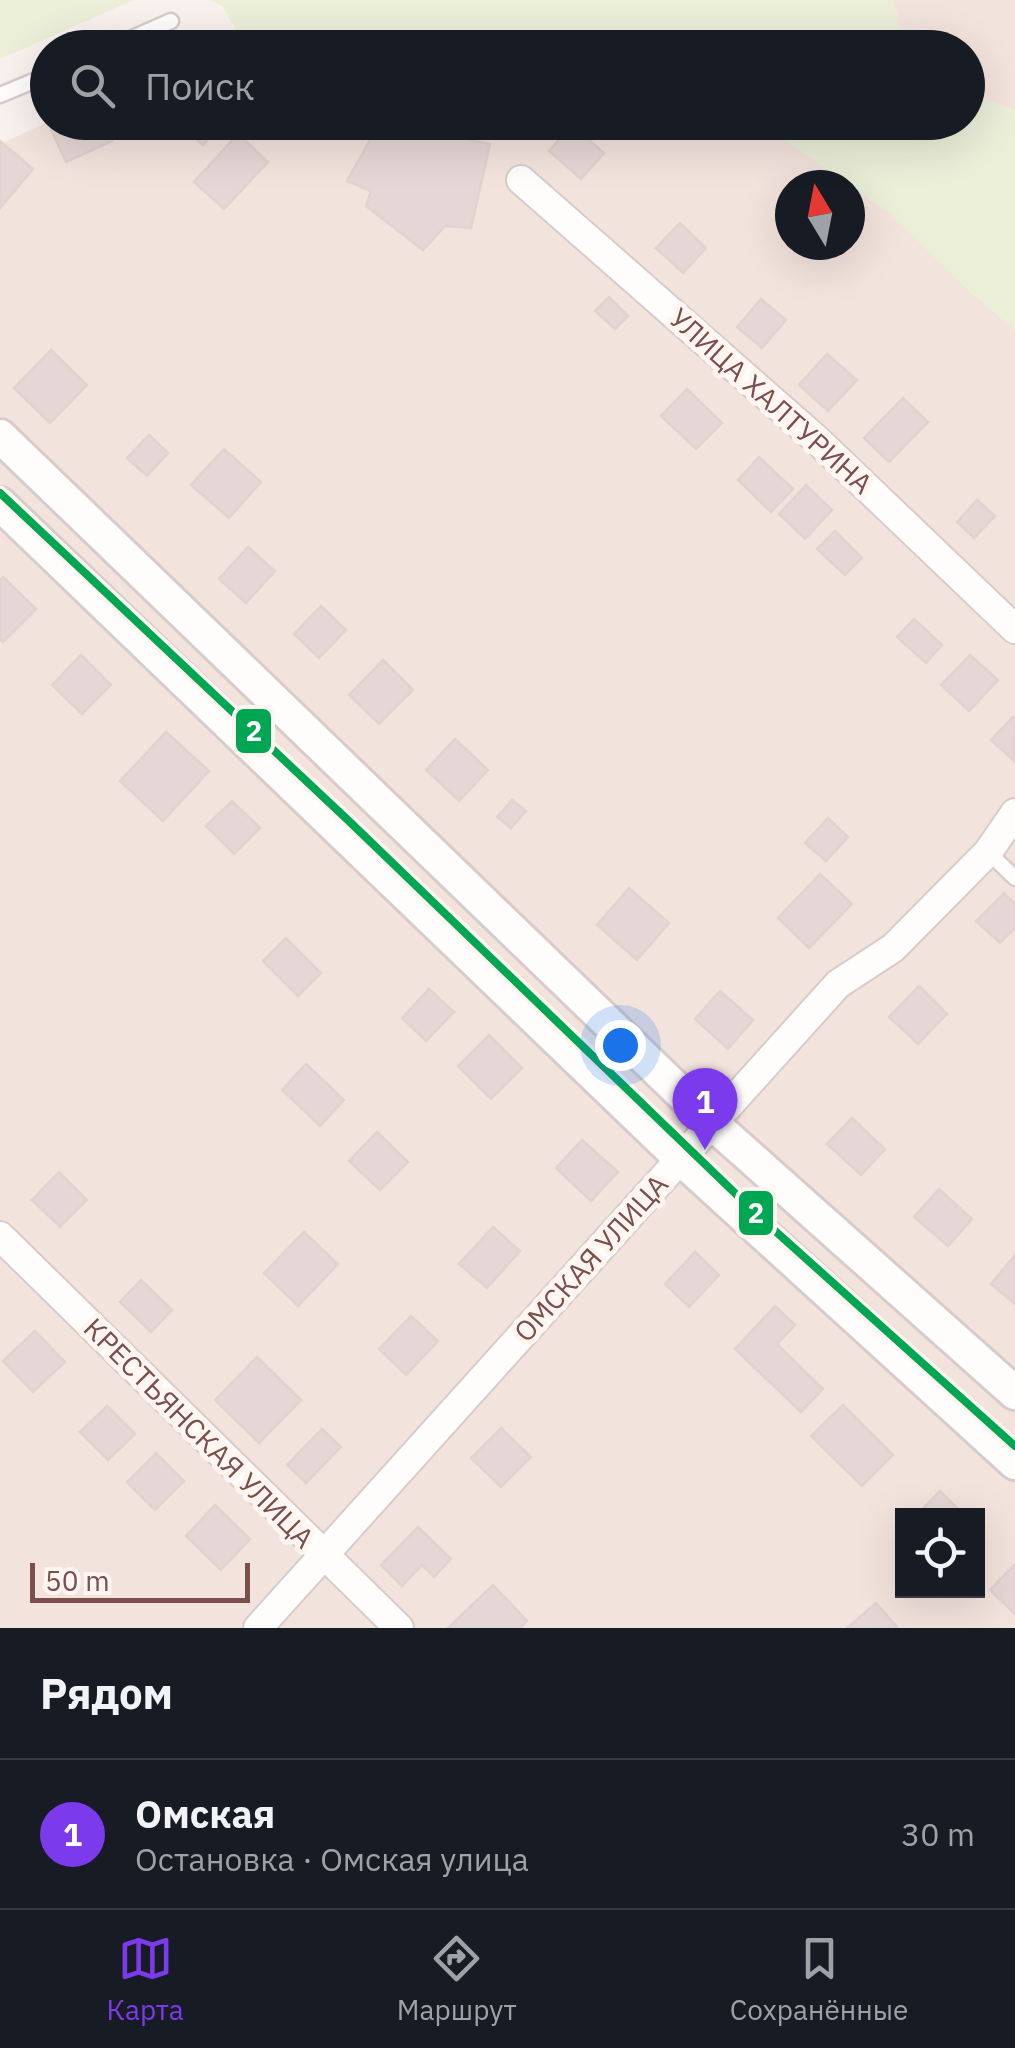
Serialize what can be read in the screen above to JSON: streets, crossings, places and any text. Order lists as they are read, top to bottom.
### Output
{
  "streets": {
    "street": ["УЛИЦА ХАЛТУРИНА", "ОМСКАЯ УЛИЦА", "КРЕСТЬЯНСКАЯ УЛИЦА"]
  },
  "crossings": [
    ["ОМСКАЯ УЛИЦА", "КРЕСТЬЯНСКАЯ УЛИЦА"]
  ],
  "lines": ["transit line 2"],
  "scale_bar": "50 m",
  "north": "top",
  "page": {
    "search": "Поиск",
    "pins": "1",
    "scale": "50 m",
    "heading": "Рядом",
    "list": [
      {
        "mark": "1",
        "name": "Омская",
        "note": "Остановка · Омская улица",
        "value": "30 m"
      }
    ],
    "nav": ["Карта", "Маршрут", "Сохранённые"]
  }
}
